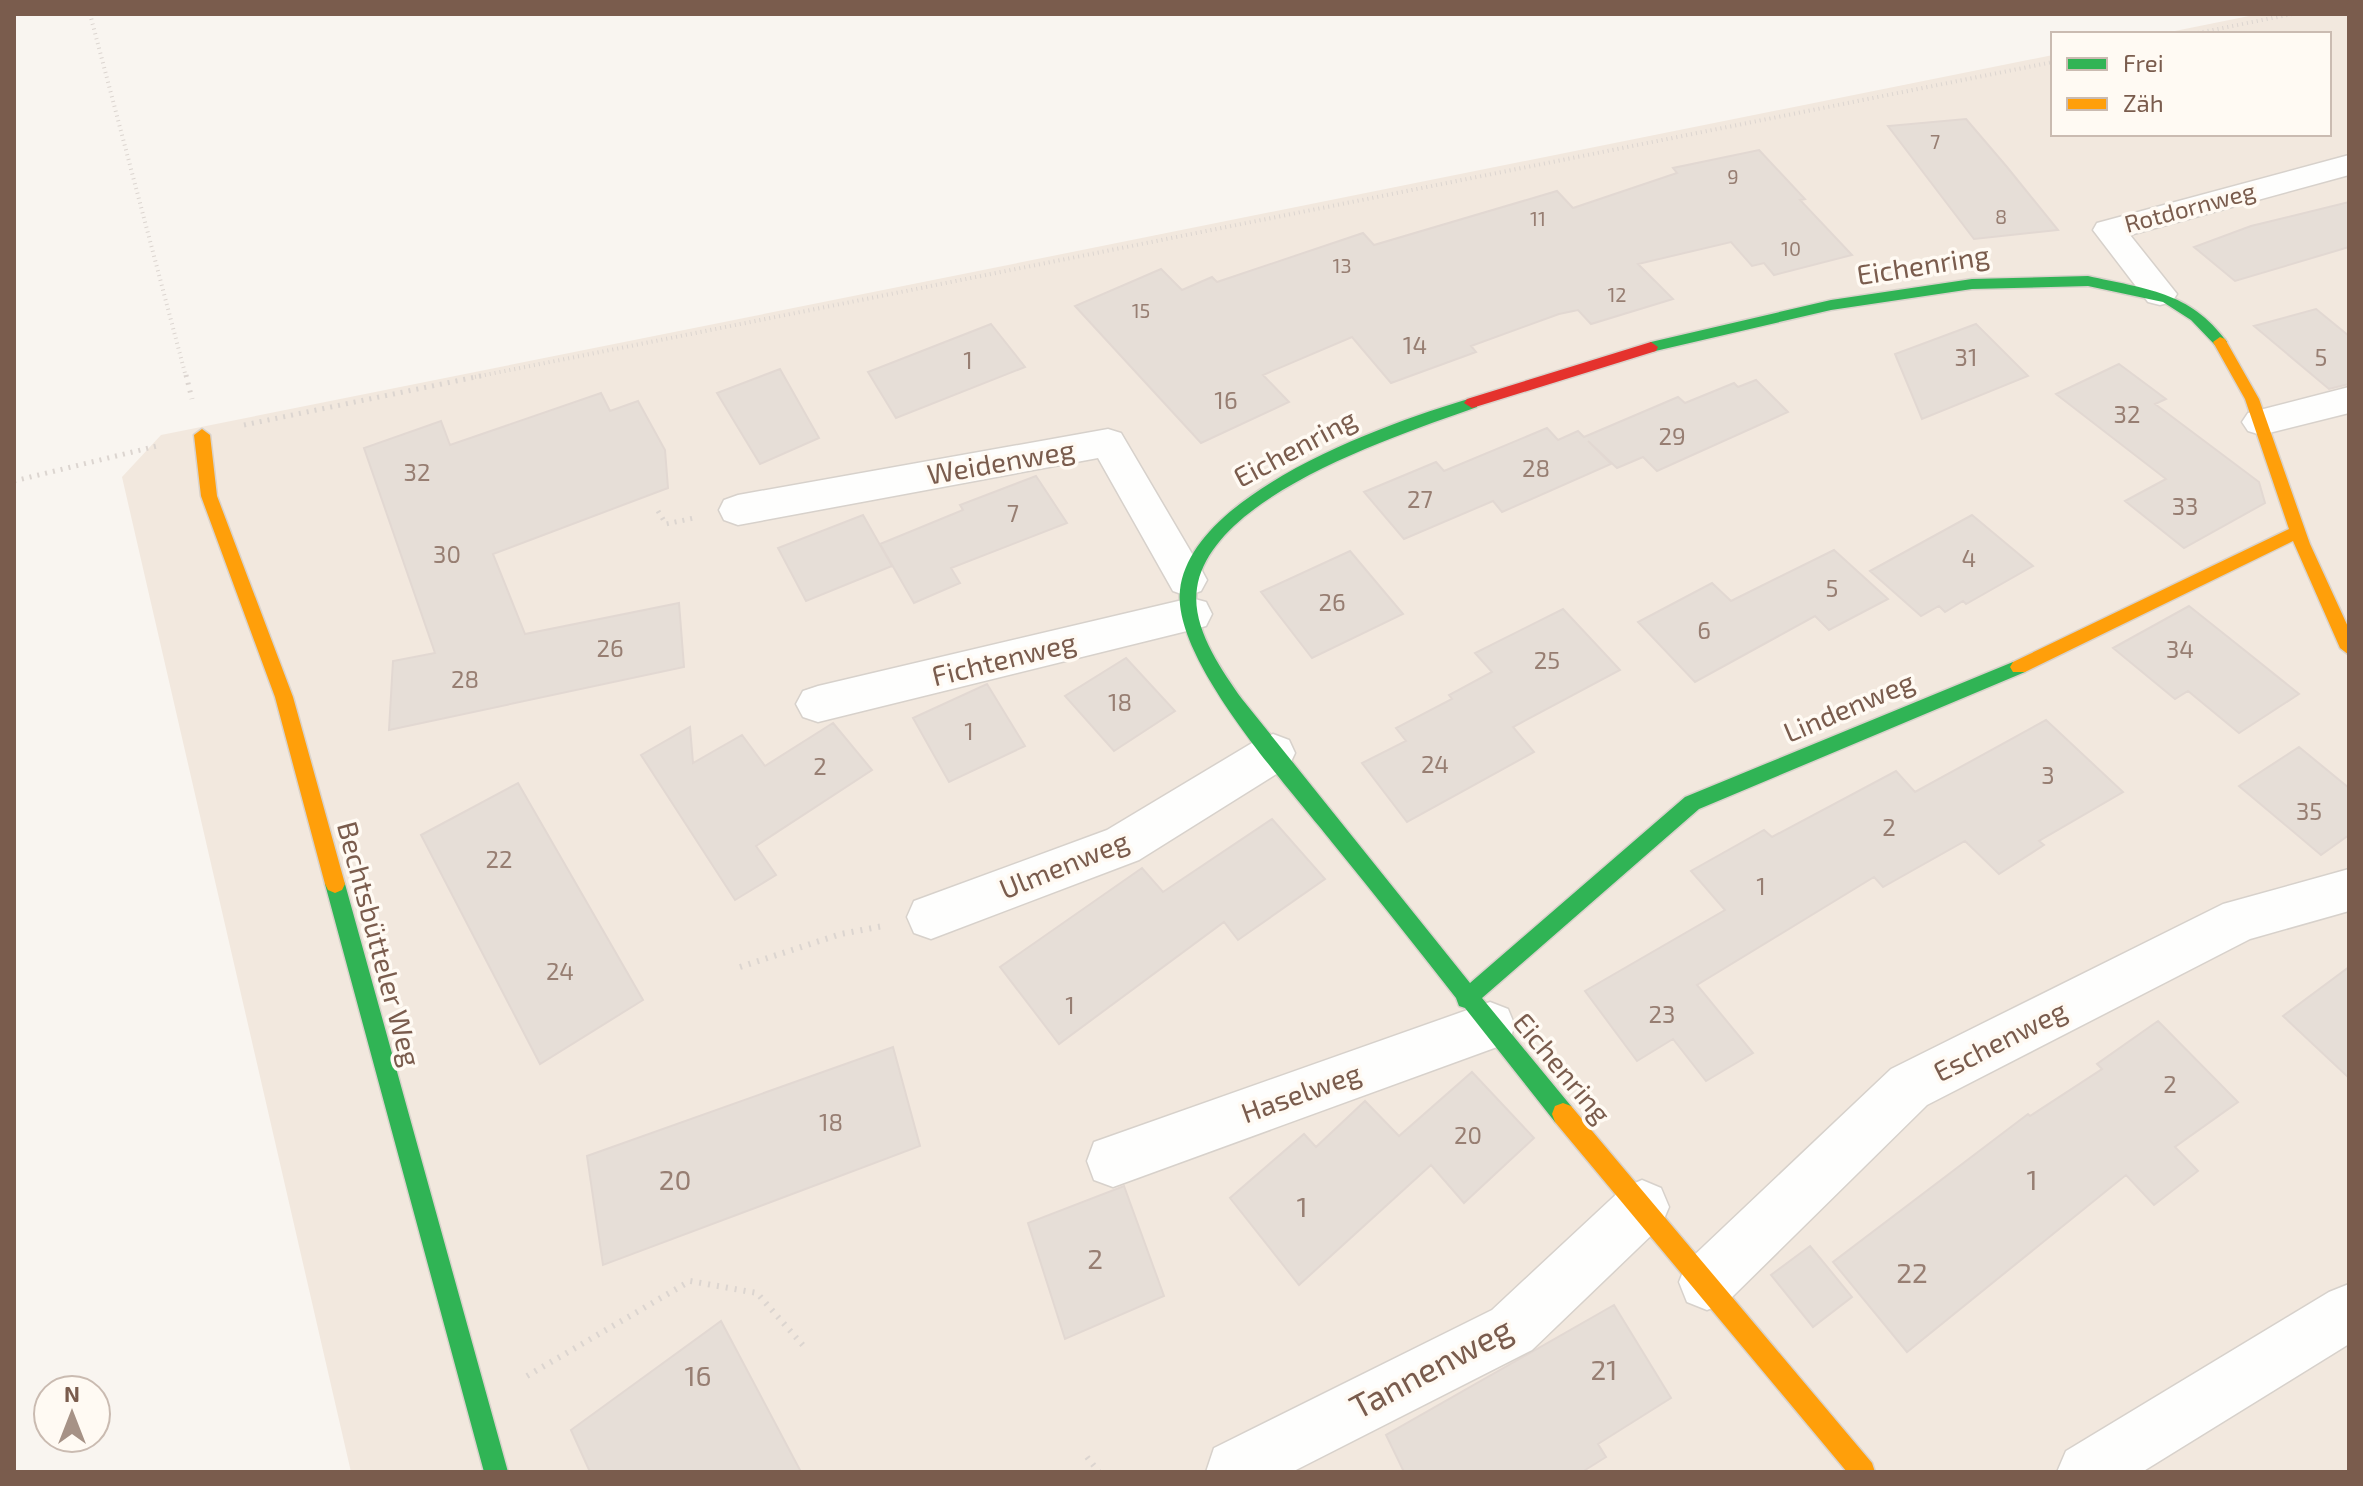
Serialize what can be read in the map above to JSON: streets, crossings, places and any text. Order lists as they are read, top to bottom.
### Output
{
  "streets": {
    "street": [
      "Rotdornweg",
      "Eichenring",
      "Weidenweg",
      "Fichtenweg",
      "Lindenweg",
      "Ulmenweg",
      "Bechtsbütteler Weg",
      "Eschenweg",
      "Haselweg",
      "Tannenweg"
    ]
  },
  "crossings": [
    ["Rotdornweg", "Eichenring"],
    ["Eichenring", "Weidenweg"],
    ["Eichenring", "Fichtenweg"],
    ["Eichenring", "Lindenweg"],
    ["Eichenring", "Ulmenweg"],
    ["Eichenring", "Eschenweg"],
    ["Eichenring", "Haselweg"],
    ["Eichenring", "Tannenweg"],
    ["Weidenweg", "Fichtenweg"],
    ["Lindenweg", "Haselweg"]
  ],
  "house_numbers": [
    "7",
    "9",
    "8",
    "11",
    "10",
    "13",
    "12",
    "15",
    "14",
    "31",
    "5",
    "1",
    "16",
    "32",
    "29",
    "28",
    "32",
    "27",
    "33",
    "7",
    "30",
    "4",
    "5",
    "26",
    "6",
    "26",
    "34",
    "25",
    "28",
    "18",
    "1",
    "24",
    "2",
    "3",
    "35",
    "2",
    "22",
    "1",
    "24",
    "1",
    "23",
    "2",
    "18",
    "20",
    "20",
    "1",
    "1",
    "2",
    "22",
    "21",
    "16"
  ],
  "legend": ["Frei", "Zäh"],
  "north": "top"
}
